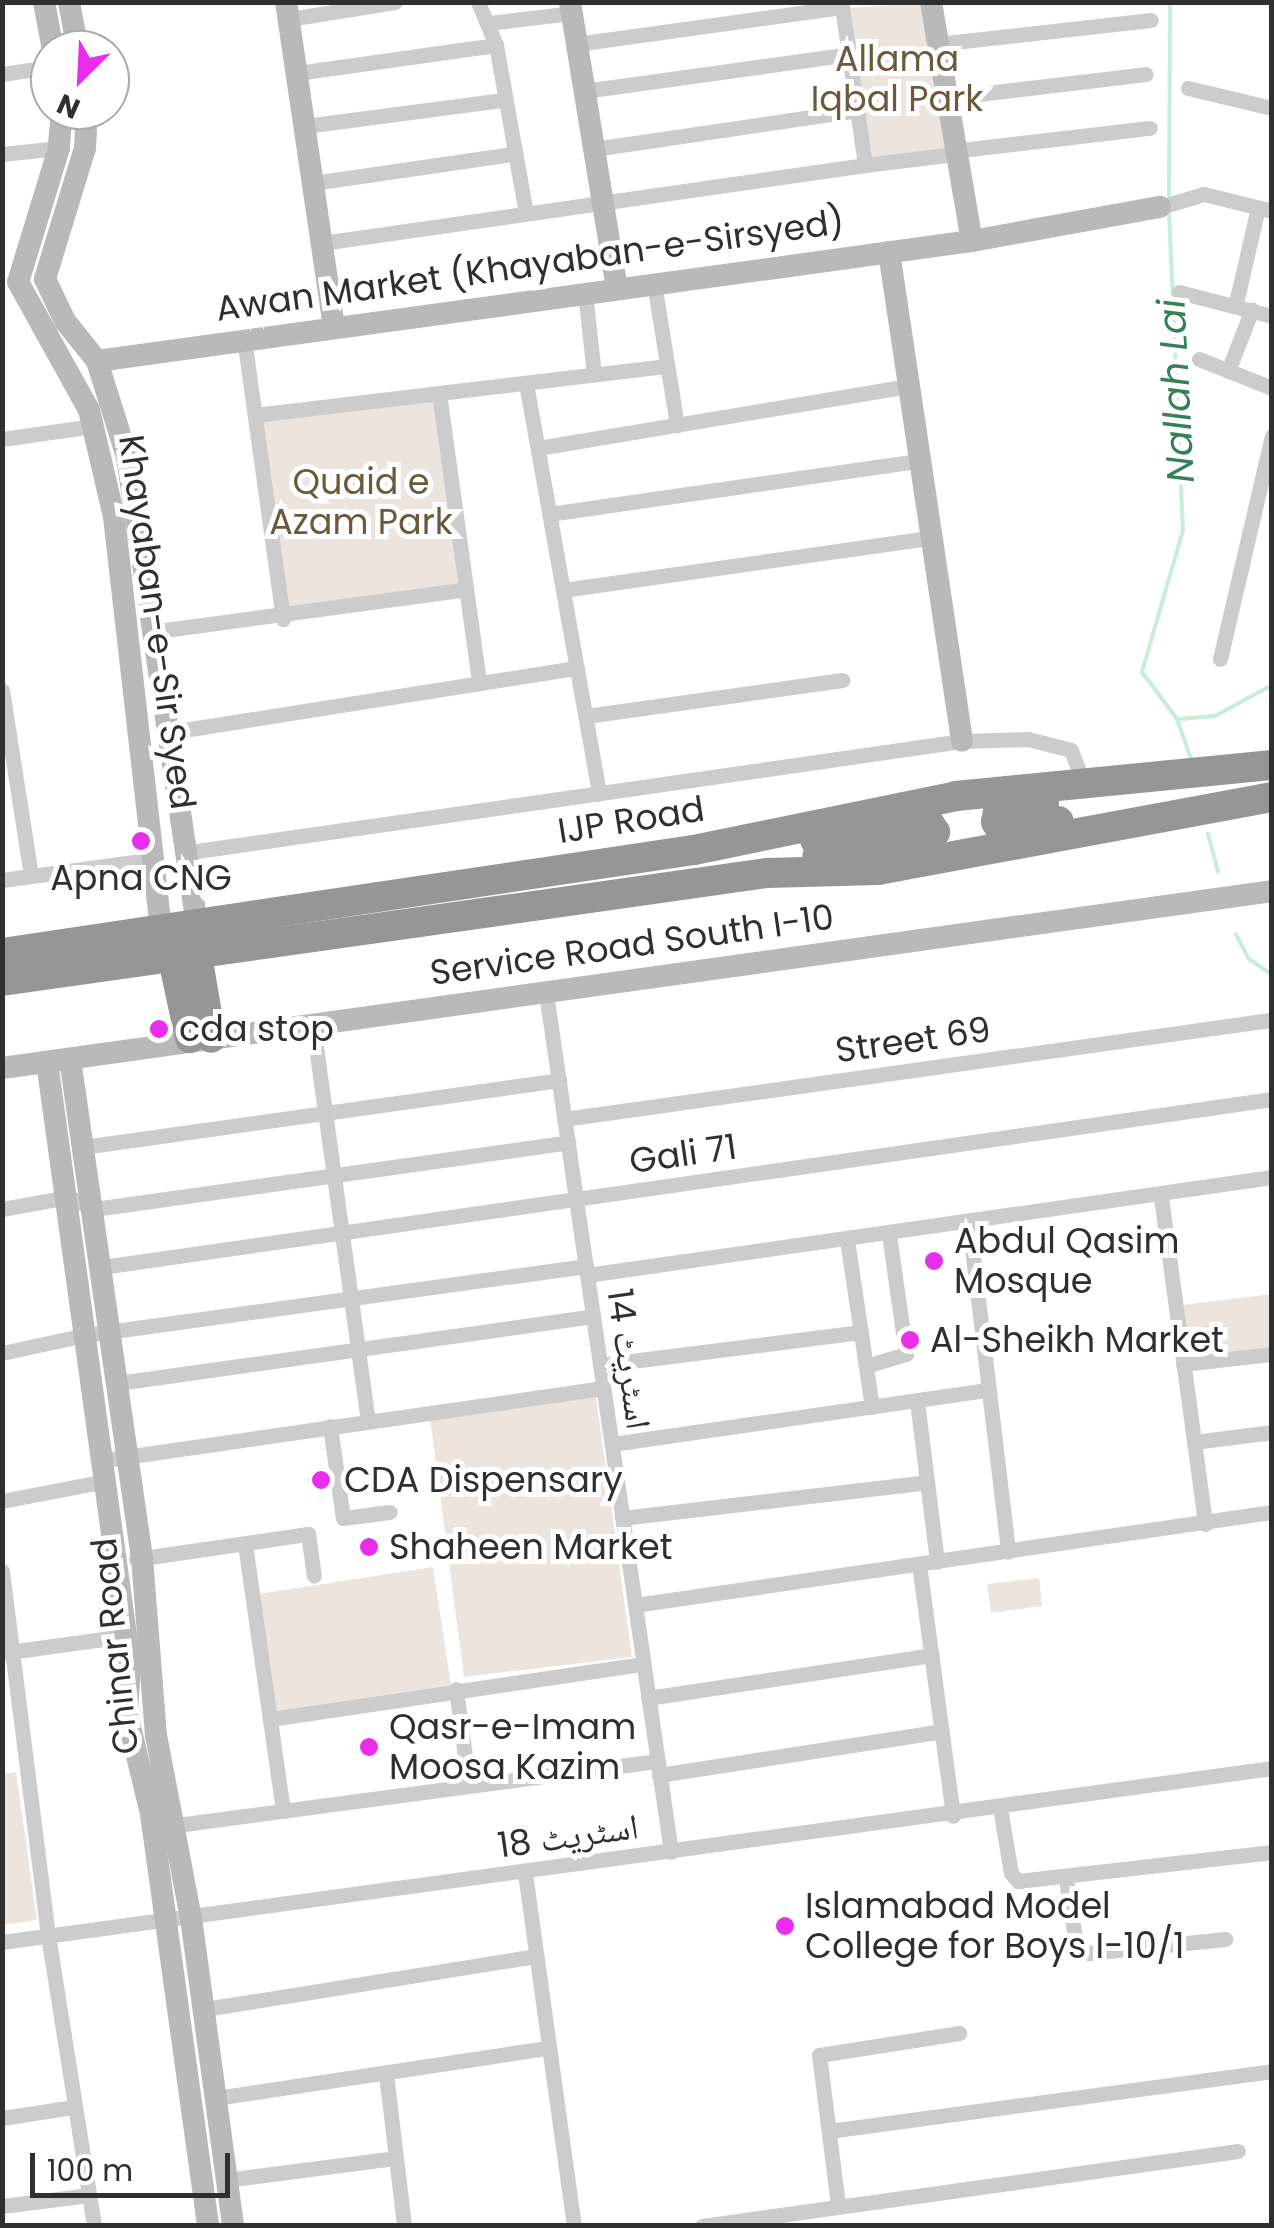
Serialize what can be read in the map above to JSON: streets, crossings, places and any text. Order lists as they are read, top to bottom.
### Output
{
  "streets": {
    "highway": ["IJP Road"],
    "street": [
      "Awan Market (Khayaban-e-Sirsyed)",
      "Khayaban-e-Sir Syed",
      "Service Road South I-10",
      "Street 69",
      "Gali 71",
      "اسٹریٹ 14",
      "Chinar Road",
      "اسٹریٹ 18"
    ]
  },
  "crossings": [
    ["Awan Market (Khayaban-e-Sirsyed)", "Khayaban-e-Sir Syed"],
    ["Khayaban-e-Sir Syed", "IJP Road"],
    ["Service Road South I-10", "اسٹریٹ 14"],
    ["Service Road South I-10", "Chinar Road"],
    ["Street 69", "اسٹریٹ 14"],
    ["Gali 71", "اسٹریٹ 14"],
    ["Gali 71", "Chinar Road"],
    ["اسٹریٹ 14", "اسٹریٹ 18"],
    ["Chinar Road", "اسٹریٹ 18"]
  ],
  "water": ["Nallah Lai"],
  "parks": ["Allama Iqbal Park", "Quaid e Azam Park"],
  "places": [
    "Apna CNG",
    "cda stop",
    "Abdul Qasim Mosque",
    "Al-Sheikh Market",
    "CDA Dispensary",
    "Shaheen Market",
    "Qasr-e-Imam Moosa Kazim",
    "Islamabad Model College for Boys I-10/1"
  ],
  "scale_bar": "100 m",
  "north": "bottom left"
}
